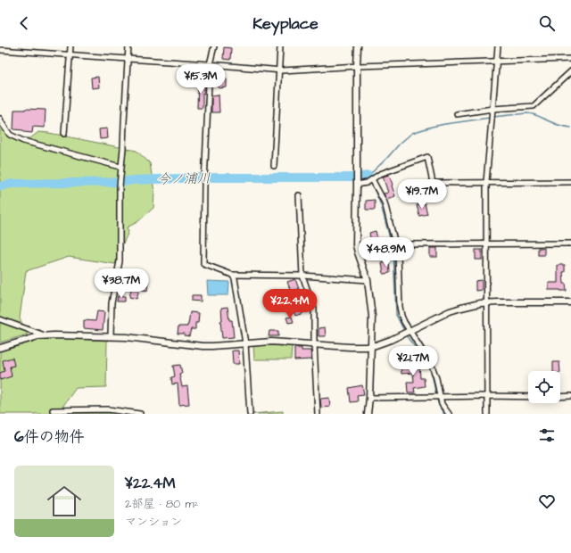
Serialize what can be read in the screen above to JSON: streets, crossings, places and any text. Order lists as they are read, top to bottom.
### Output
{
  "water": ["今ノ浦川"],
  "page": {
    "header": "Keyplace",
    "price": [
      "¥15.3M",
      "¥19.7M",
      "¥48.9M",
      "¥38.7M",
      "¥22.4M",
      "¥21.7M"
    ],
    "heading": "6件の物件",
    "list": [
      {
        "name": "¥22.4M",
        "note": "2部屋 · 80 m² · マンション"
      }
    ]
  }
}
